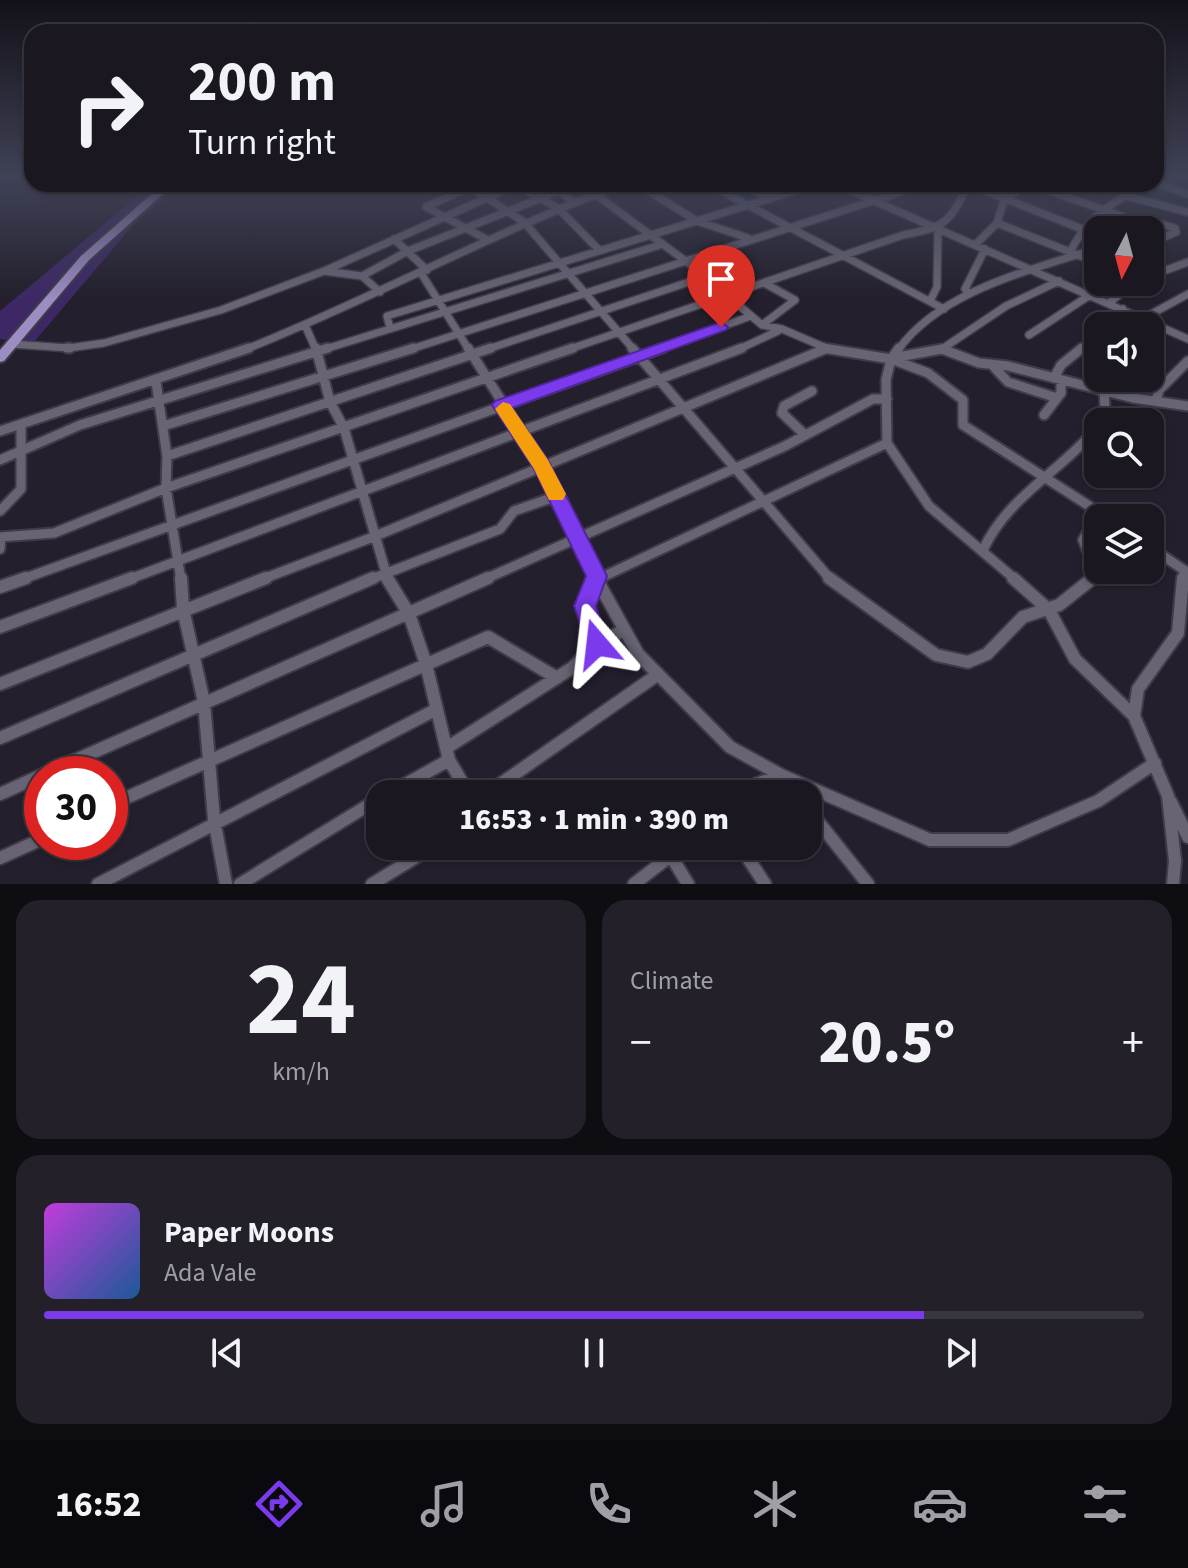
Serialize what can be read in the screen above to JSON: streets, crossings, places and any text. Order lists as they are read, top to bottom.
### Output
{
  "north": "bottom",
  "page": {
    "turn": ["200 m", "Turn right"],
    "limit": "30",
    "trip": "16:53 · 1 min · 390 m",
    "tile": [
      ["24", "km/h"],
      "Climate"
    ],
    "heat": ["−", "20.5°", "+"],
    "song": ["Paper Moons", "Ada Vale"],
    "tabs": "16:52"
  }
}
